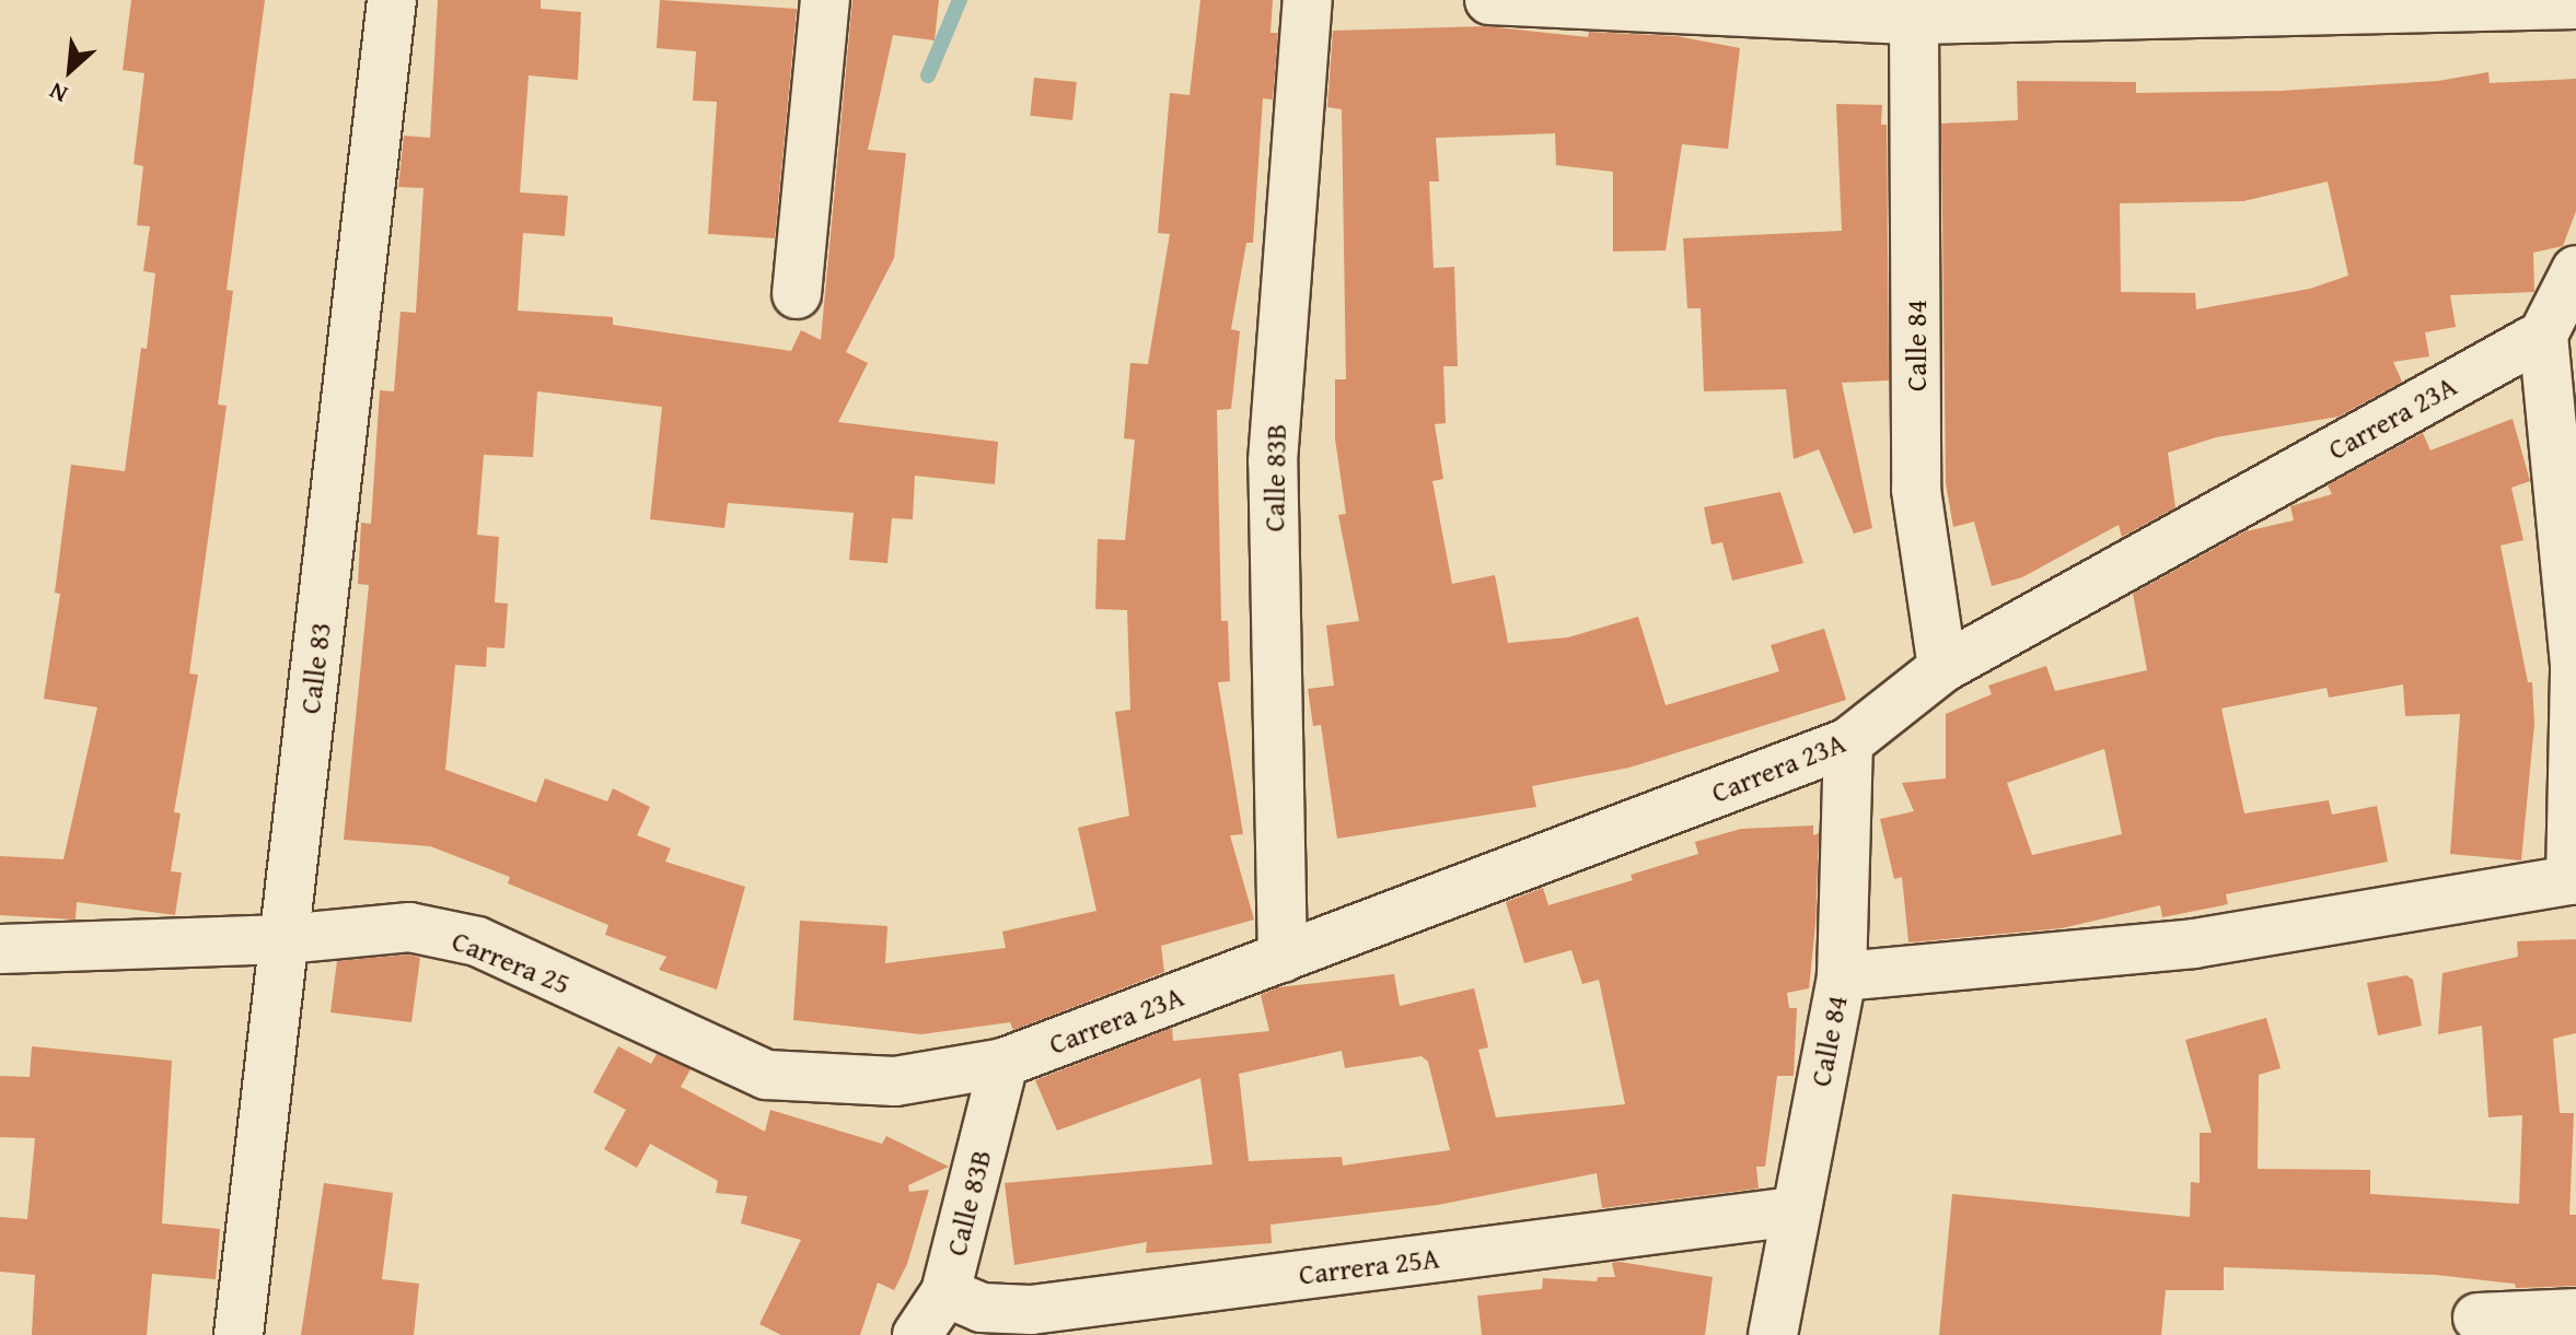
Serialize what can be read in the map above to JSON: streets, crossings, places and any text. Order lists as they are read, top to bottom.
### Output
{
  "streets": {
    "street": [
      "Calle 84",
      "Carrera 23A",
      "Calle 83B",
      "Calle 83",
      "Carrera 25",
      "Carrera 25A"
    ]
  },
  "crossings": [
    ["Calle 84", "Carrera 23A"],
    ["Calle 84", "Carrera 25A"],
    ["Carrera 23A", "Calle 83B"],
    ["Carrera 23A", "Carrera 25"],
    ["Calle 83B", "Carrera 25"],
    ["Calle 83B", "Carrera 25A"],
    ["Calle 83", "Carrera 25"]
  ],
  "north": "bottom left"
}
